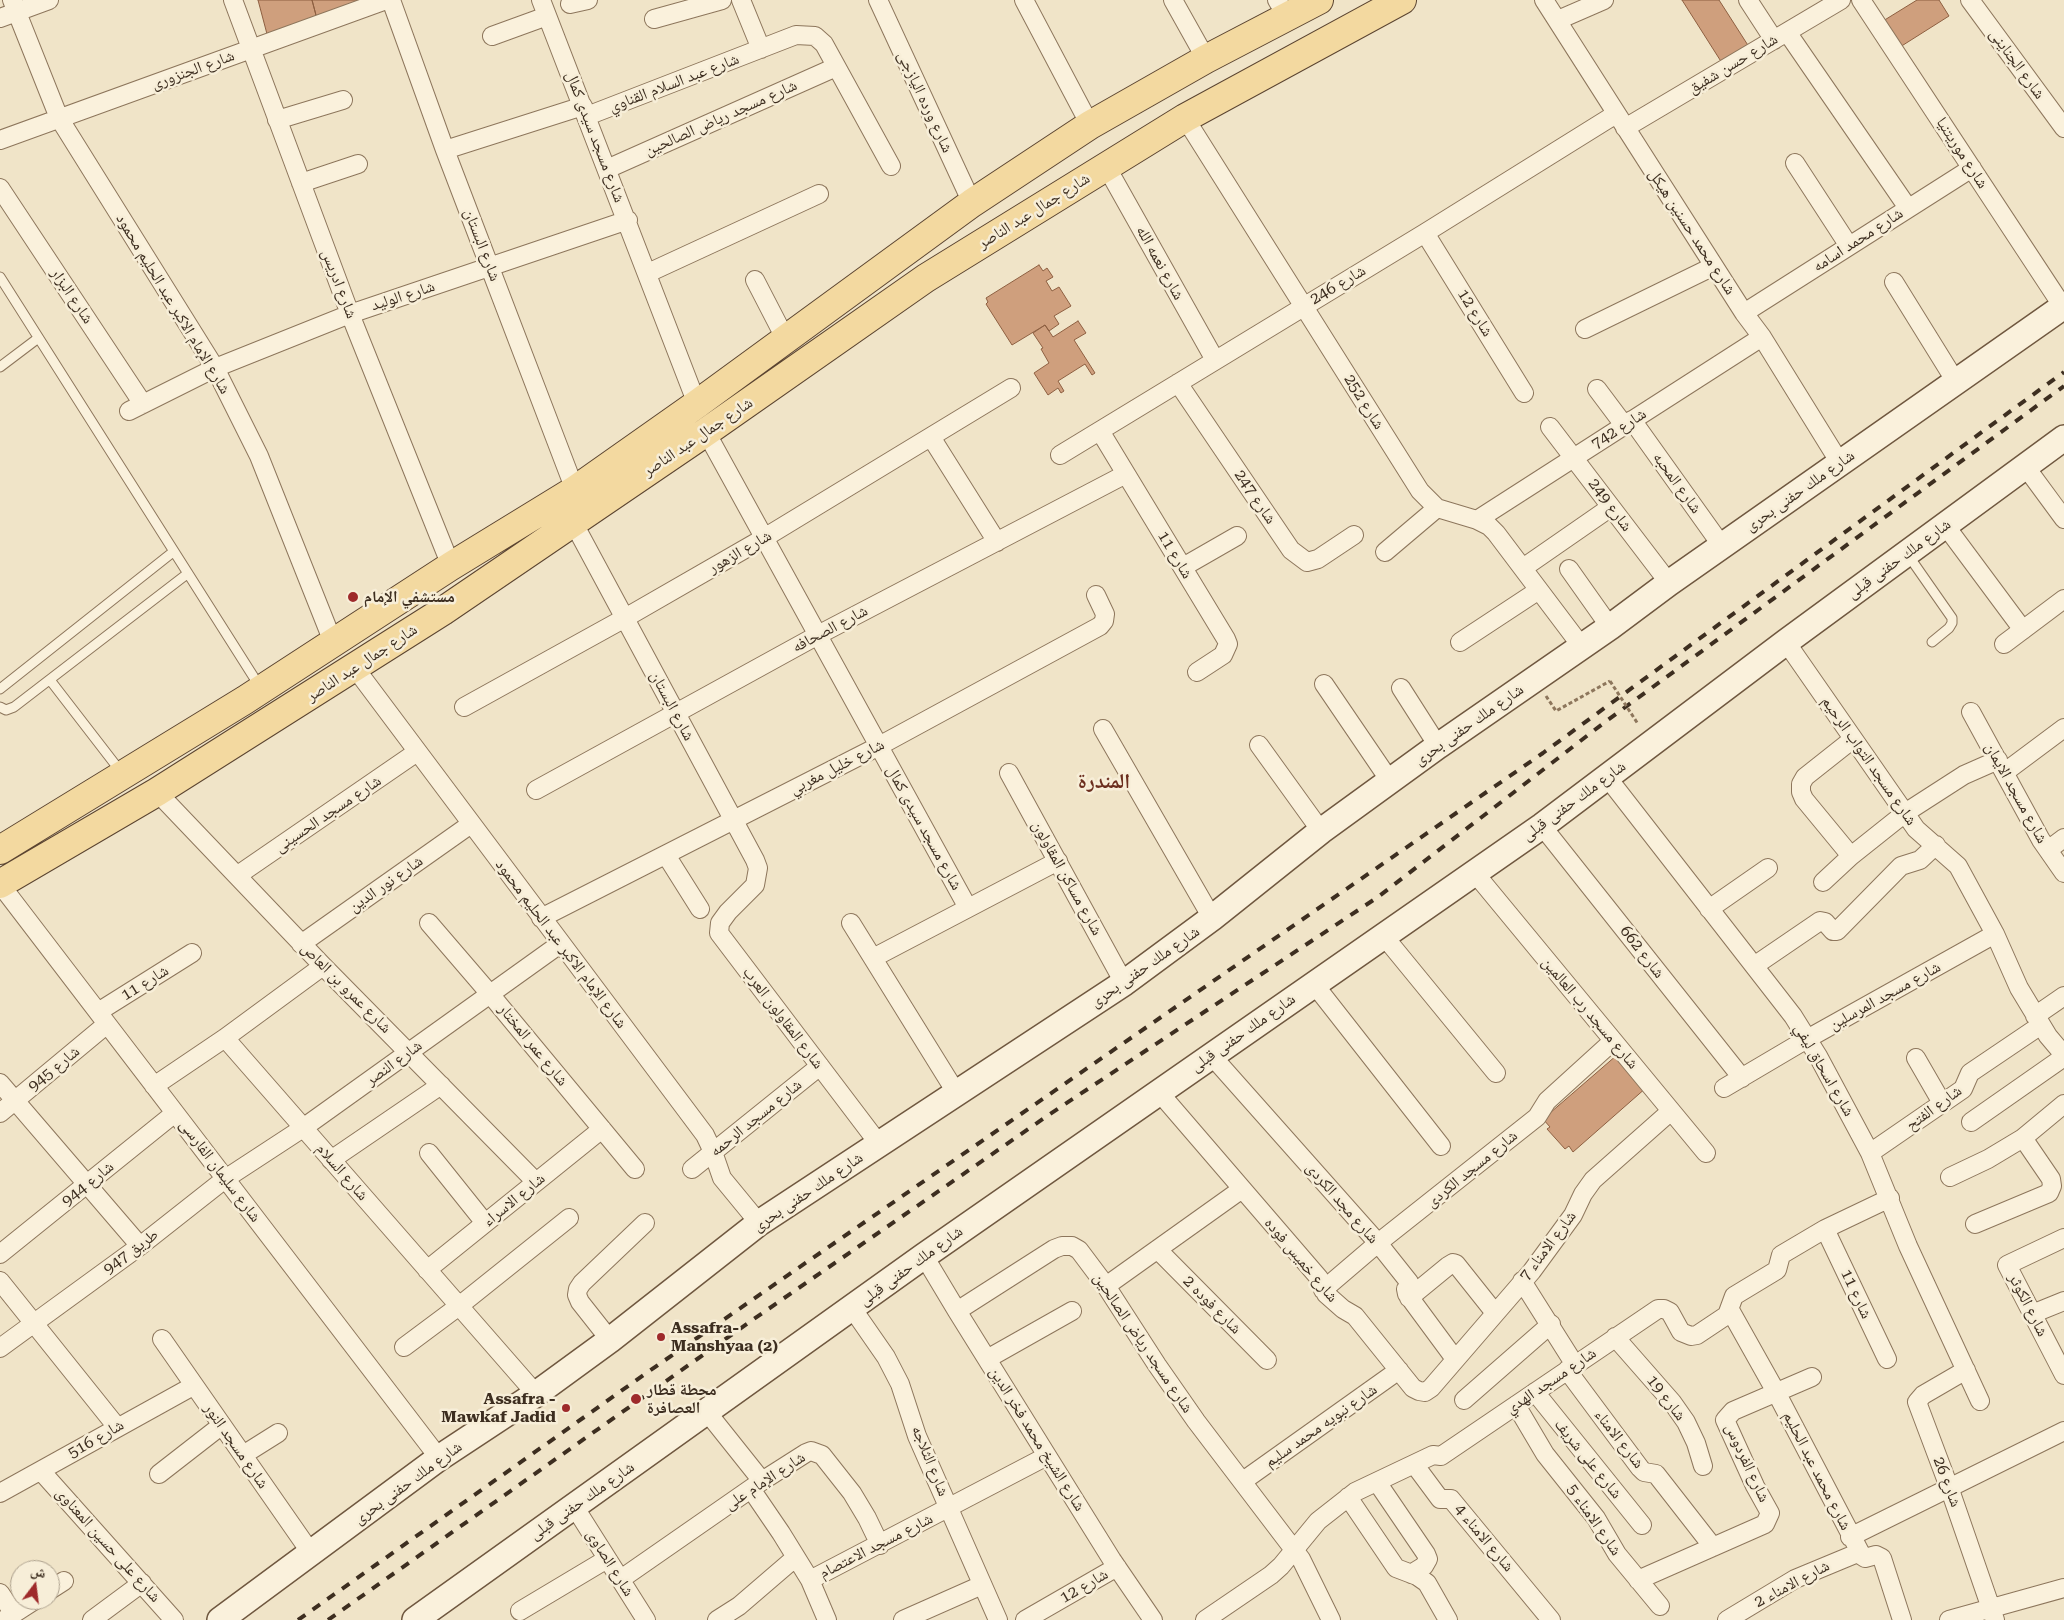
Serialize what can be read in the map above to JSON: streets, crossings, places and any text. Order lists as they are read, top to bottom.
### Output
{
  "streets": {
    "main road": ["شارع جمال عبد الناصر"],
    "street": [
      "شارع حسن شفيق",
      "شارع الجناينى",
      "شارع الجنزورى",
      "شارع عبد السلام القناوي",
      "شارع ورده اليازجى",
      "شارع مسجد رياض الصالحين",
      "شارع مسجد سيدى كمال",
      "شارع موريتنيا",
      "شارع محمد حسنين هيكل",
      "شارع محمد اسامه",
      "شارع البستان",
      "شارع نعمه الله",
      "شارع ادريس",
      "شارع 246",
      "شارع البزار",
      "شارع الوليد",
      "شارع الإمام الاكبر عبد الحليم محمود",
      "شارع 12",
      "شارع 252",
      "شارع 742",
      "شارع المحبه",
      "شارع ملك حفنى بحرى",
      "شارع 247",
      "شارع 249",
      "شارع الزهور",
      "شارع 11",
      "شارع ملك حفنى قبلى",
      "شارع الصحافه",
      "شارع مسجد التواب الرحيم",
      "شارع خليل مغربي",
      "شارع مسجد الايمان",
      "شارع مسجد الحسينى",
      "شارع مساكن المقاولون",
      "شارع نور الدين",
      "شارع 662",
      "شارع عمرو بن العاص",
      "شارع مسجد المرسلين",
      "شارع مسجد رب العالمين",
      "شارع المقاولون العرب",
      "شارع عمر المختار",
      "شارع النصر",
      "شارع 945",
      "شارع اسحاق ليفي",
      "شارع الفتح",
      "شارع مسجد الرحمه",
      "شارع مسجد الكردى",
      "شارع سليمان الفارسى",
      "شارع السلام",
      "شارع 944",
      "شارع الاسراء",
      "شارع مجد الكردى",
      "شارع الامناء 7",
      "طريق 947",
      "شارع خميس فوده",
      "شارع فوده 2",
      "شارع الكوثر",
      "شارع مسجد الهدي",
      "شارع 19",
      "شارع نبويه محمد سليم",
      "شارع 516",
      "شارع الشيخ محمد فخر الدين",
      "شارع الامناء",
      "شارع مسجد النور",
      "شارع على شريف",
      "شارع الثلاجه",
      "شارع الفردوس",
      "شارع محمد عبد الحليم",
      "شارع الإمام على",
      "شارع 26",
      "شارع الامناء 5",
      "شارع الامناء 4",
      "شارع على حسين المعناوى",
      "شارع مسجد الاعتصام",
      "شارع الصاوى",
      "شارع الامناء 2"
    ]
  },
  "crossings": [
    ["شارع حسن شفيق", "شارع محمد حسنين هيكل"],
    ["شارع حسن شفيق", "شارع 246"],
    ["شارع الجنزورى", "شارع ادريس"],
    ["شارع الجنزورى", "شارع الإمام الاكبر عبد الحليم محمود"],
    ["شارع عبد السلام القناوي", "شارع مسجد رياض الصالحين"],
    ["شارع عبد السلام القناوي", "شارع مسجد سيدى كمال"],
    ["شارع عبد السلام القناوي", "شارع البستان"],
    ["شارع ورده اليازجى", "شارع جمال عبد الناصر"],
    ["شارع مسجد رياض الصالحين", "شارع مسجد سيدى كمال"],
    ["شارع مسجد رياض الصالحين", "شارع مسجد الهدي"],
    ["شارع مسجد رياض الصالحين", "شارع نبويه محمد سليم"],
    ["شارع مسجد رياض الصالحين", "شارع الشيخ محمد فخر الدين"],
    ["شارع مسجد سيدى كمال", "شارع جمال عبد الناصر"],
    ["شارع مسجد سيدى كمال", "شارع الوليد"],
    ["شارع مسجد سيدى كمال", "شارع الزهور"],
    ["شارع مسجد سيدى كمال", "شارع الصحافه"],
    ["شارع مسجد سيدى كمال", "شارع خليل مغربي"],
    ["شارع موريتنيا", "شارع محمد اسامه"],
    ["شارع موريتنيا", "شارع ملك حفنى بحرى"],
    ["شارع جمال عبد الناصر", "شارع البستان"],
    ["شارع جمال عبد الناصر", "شارع نعمه الله"],
    ["شارع جمال عبد الناصر", "شارع ادريس"],
    ["شارع جمال عبد الناصر", "شارع الإمام الاكبر عبد الحليم محمود"],
    ["شارع جمال عبد الناصر", "شارع 252"],
    ["شارع جمال عبد الناصر", "شارع عمرو بن العاص"],
    ["شارع جمال عبد الناصر", "شارع سليمان الفارسى"],
    ["شارع محمد حسنين هيكل", "شارع محمد اسامه"],
    ["شارع محمد حسنين هيكل", "شارع 246"],
    ["شارع محمد حسنين هيكل", "شارع 742"],
    ["شارع محمد حسنين هيكل", "شارع ملك حفنى بحرى"],
    ["شارع البستان", "شارع الوليد"],
    ["شارع البستان", "شارع الزهور"],
    ["شارع البستان", "شارع الصحافه"],
    ["شارع البستان", "شارع خليل مغربي"],
    ["شارع البستان", "شارع المقاولون العرب"],
    ["شارع نعمه الله", "شارع 246"],
    ["شارع ادريس", "شارع الوليد"],
    ["شارع 246", "شارع 12"],
    ["شارع 246", "شارع 252"],
    ["شارع 246", "شارع 247"],
    ["شارع 246", "شارع 11"],
    ["شارع البزار", "شارع الوليد"],
    ["شارع الوليد", "شارع الإمام الاكبر عبد الحليم محمود"],
    ["شارع الإمام الاكبر عبد الحليم محمود", "شارع ملك حفنى بحرى"],
    ["شارع الإمام الاكبر عبد الحليم محمود", "شارع خليل مغربي"],
    ["شارع الإمام الاكبر عبد الحليم محمود", "شارع مسجد الحسينى"],
    ["شارع الإمام الاكبر عبد الحليم محمود", "شارع نور الدين"],
    ["شارع الإمام الاكبر عبد الحليم محمود", "شارع النصر"],
    ["شارع الإمام الاكبر عبد الحليم محمود", "شارع مسجد الرحمه"],
    ["شارع 12", "شارع الشيخ محمد فخر الدين"],
    ["شارع 252", "شارع 742"],
    ["شارع 252", "شارع ملك حفنى بحرى"],
    ["شارع 742", "شارع المحبه"],
    ["شارع 742", "شارع 249"],
    ["شارع المحبه", "شارع ملك حفنى بحرى"],
    ["شارع ملك حفنى بحرى", "شارع 249"],
    ["شارع ملك حفنى بحرى", "شارع مساكن المقاولون"],
    ["شارع ملك حفنى بحرى", "شارع المقاولون العرب"],
    ["شارع ملك حفنى بحرى", "شارع سليمان الفارسى"],
    ["شارع ملك حفنى بحرى", "شارع السلام"],
    ["شارع ملك حفنى بحرى", "شارع مسجد النور"],
    ["شارع 11", "شارع الصحافه"],
    ["شارع 11", "شارع 945"],
    ["شارع 11", "شارع سليمان الفارسى"],
    ["شارع 11", "شارع مسجد الهدي"],
    ["شارع ملك حفنى قبلى", "شارع مسجد التواب الرحيم"],
    ["شارع ملك حفنى قبلى", "شارع 662"],
    ["شارع ملك حفنى قبلى", "شارع مسجد رب العالمين"],
    ["شارع ملك حفنى قبلى", "شارع اسحاق ليفي"],
    ["شارع ملك حفنى قبلى", "شارع مجد الكردى"],
    ["شارع ملك حفنى قبلى", "شارع خميس فوده"],
    ["شارع ملك حفنى قبلى", "شارع الشيخ محمد فخر الدين"],
    ["شارع ملك حفنى قبلى", "شارع الثلاجه"],
    ["شارع ملك حفنى قبلى", "شارع الصاوى"],
    ["شارع مسجد التواب الرحيم", "شارع مسجد المرسلين"],
    ["شارع مسجد التواب الرحيم", "شارع الفتح"],
    ["شارع مسجد الحسينى", "شارع عمرو بن العاص"],
    ["شارع نور الدين", "شارع عمرو بن العاص"],
    ["شارع 662", "شارع مسجد المرسلين"],
    ["شارع عمرو بن العاص", "شارع النصر"],
    ["شارع عمرو بن العاص", "شارع الاسراء"],
    ["شارع مسجد المرسلين", "شارع اسحاق ليفي"],
    ["شارع مسجد رب العالمين", "شارع مسجد الكردى"],
    ["شارع مسجد رب العالمين", "شارع الامناء 7"],
    ["شارع المقاولون العرب", "شارع مسجد الرحمه"],
    ["شارع عمر المختار", "شارع النصر"],
    ["شارع عمر المختار", "شارع الاسراء"],
    ["شارع النصر", "شارع سليمان الفارسى"],
    ["شارع النصر", "شارع السلام"],
    ["شارع النصر", "طريق 947"],
    ["شارع 945", "شارع سليمان الفارسى"],
    ["شارع اسحاق ليفي", "شارع الفتح"],
    ["شارع اسحاق ليفي", "شارع مسجد الهدي"],
    ["شارع اسحاق ليفي", "شارع 26"],
    ["شارع مسجد الكردى", "شارع مجد الكردى"],
    ["شارع مسجد الكردى", "شارع خميس فوده"],
    ["شارع سليمان الفارسى", "شارع 944"],
    ["شارع سليمان الفارسى", "طريق 947"],
    ["شارع السلام", "شارع الاسراء"],
    ["شارع مجد الكردى", "شارع الامناء 7"],
    ["شارع الامناء 7", "شارع خميس فوده"],
    ["شارع الامناء 7", "شارع الامناء"],
    ["شارع خميس فوده", "شارع نبويه محمد سليم"],
    ["شارع مسجد الهدي", "شارع 19"],
    ["شارع مسجد الهدي", "شارع الامناء"],
    ["شارع مسجد الهدي", "شارع على شريف"],
    ["شارع مسجد الهدي", "شارع محمد عبد الحليم"],
    ["شارع مسجد الهدي", "شارع الامناء 5"],
    ["شارع مسجد الهدي", "شارع الامناء 4"],
    ["شارع 516", "شارع مسجد النور"],
    ["شارع 516", "شارع على حسين المعناوى"],
    ["شارع الشيخ محمد فخر الدين", "شارع مسجد الاعتصام"],
    ["شارع الامناء", "شارع الفردوس"],
    ["شارع الثلاجه", "شارع مسجد الاعتصام"],
    ["شارع الفردوس", "شارع محمد عبد الحليم"],
    ["شارع الفردوس", "شارع الامناء 5"],
    ["شارع محمد عبد الحليم", "شارع الامناء 2"],
    ["شارع الإمام على", "شارع مسجد الاعتصام"],
    ["شارع الإمام على", "شارع الصاوى"]
  ],
  "districts": ["المندرة"],
  "places": [
    "مستشفي الإمام",
    "Assafra- Manshyaa (2)",
    "محطة قطار العصافرة",
    "Assafra - Mawkaf Jadid"
  ],
  "north": "top"
}
